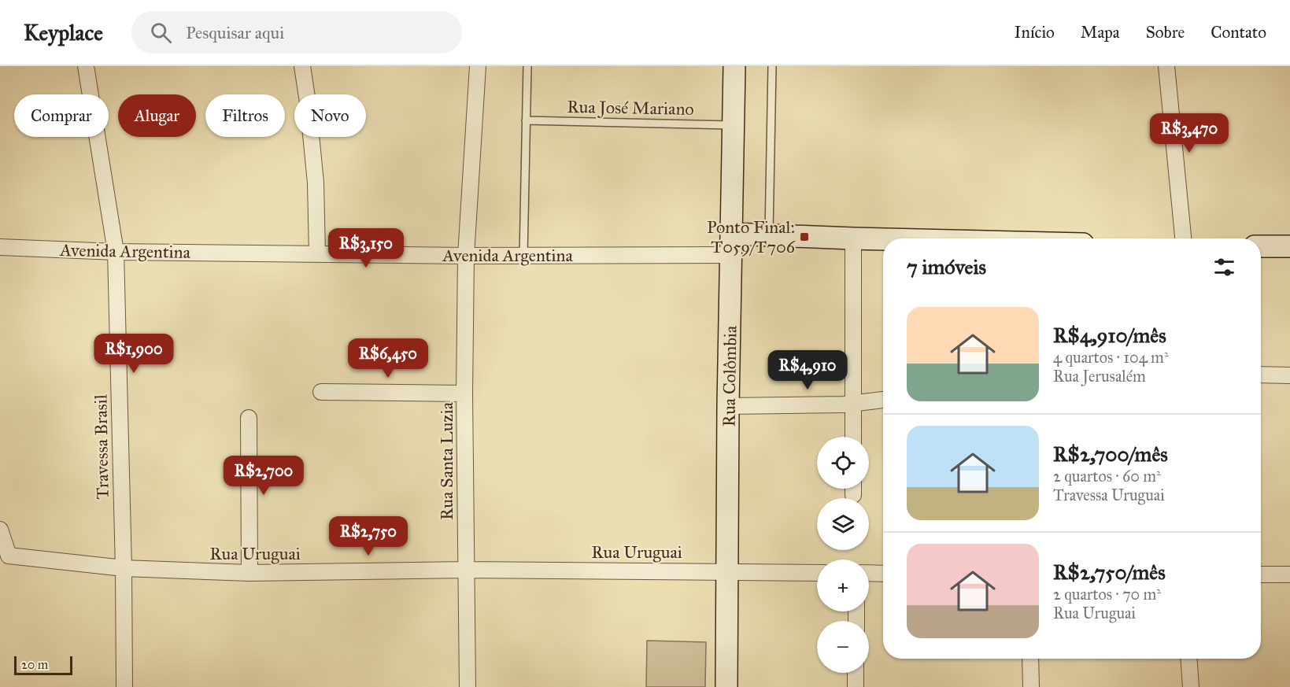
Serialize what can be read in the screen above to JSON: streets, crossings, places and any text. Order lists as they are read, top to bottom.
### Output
{
  "streets": {
    "street": [
      "Avenida Argentina",
      "Rua Colômbia",
      "Travessa Brasil",
      "Rua Santa Luzia",
      "Rua Uruguai"
    ],
    "lane": ["Rua José Mariano"]
  },
  "crossings": [
    ["Rua José Mariano", "Rua Colômbia"],
    ["Avenida Argentina", "Rua Colômbia"],
    ["Avenida Argentina", "Travessa Brasil"],
    ["Avenida Argentina", "Rua Santa Luzia"],
    ["Rua Colômbia", "Rua Uruguai"],
    ["Travessa Brasil", "Rua Uruguai"],
    ["Rua Santa Luzia", "Rua Uruguai"]
  ],
  "places": {
    "transit": ["Ponto Final: T059/T706"]
  },
  "scale_bar": "20 m",
  "page": {
    "header": "Keyplace",
    "search": "Pesquisar aqui",
    "nav": [
      "Início",
      "Mapa",
      "Sobre",
      "Contato"
    ],
    "chip": [
      "Comprar",
      "Alugar",
      "Filtros",
      "Novo"
    ],
    "price": [
      "R$3,470",
      "R$3,150",
      "R$1,900",
      "R$6,450",
      "R$4,910",
      "R$2,700",
      "R$2,750"
    ],
    "heading": "7 imóveis",
    "list": [
      {
        "name": "R$4,910/mês",
        "note": "4 quartos · 104 m² · Rua Jerusalém"
      },
      {
        "name": "R$2,700/mês",
        "note": "2 quartos · 60 m² · Travessa Uruguai"
      },
      {
        "name": "R$2,750/mês",
        "note": "2 quartos · 70 m² · Rua Uruguai"
      }
    ],
    "map_buttons": ["+", "−"],
    "scale": "20 m"
  }
}
